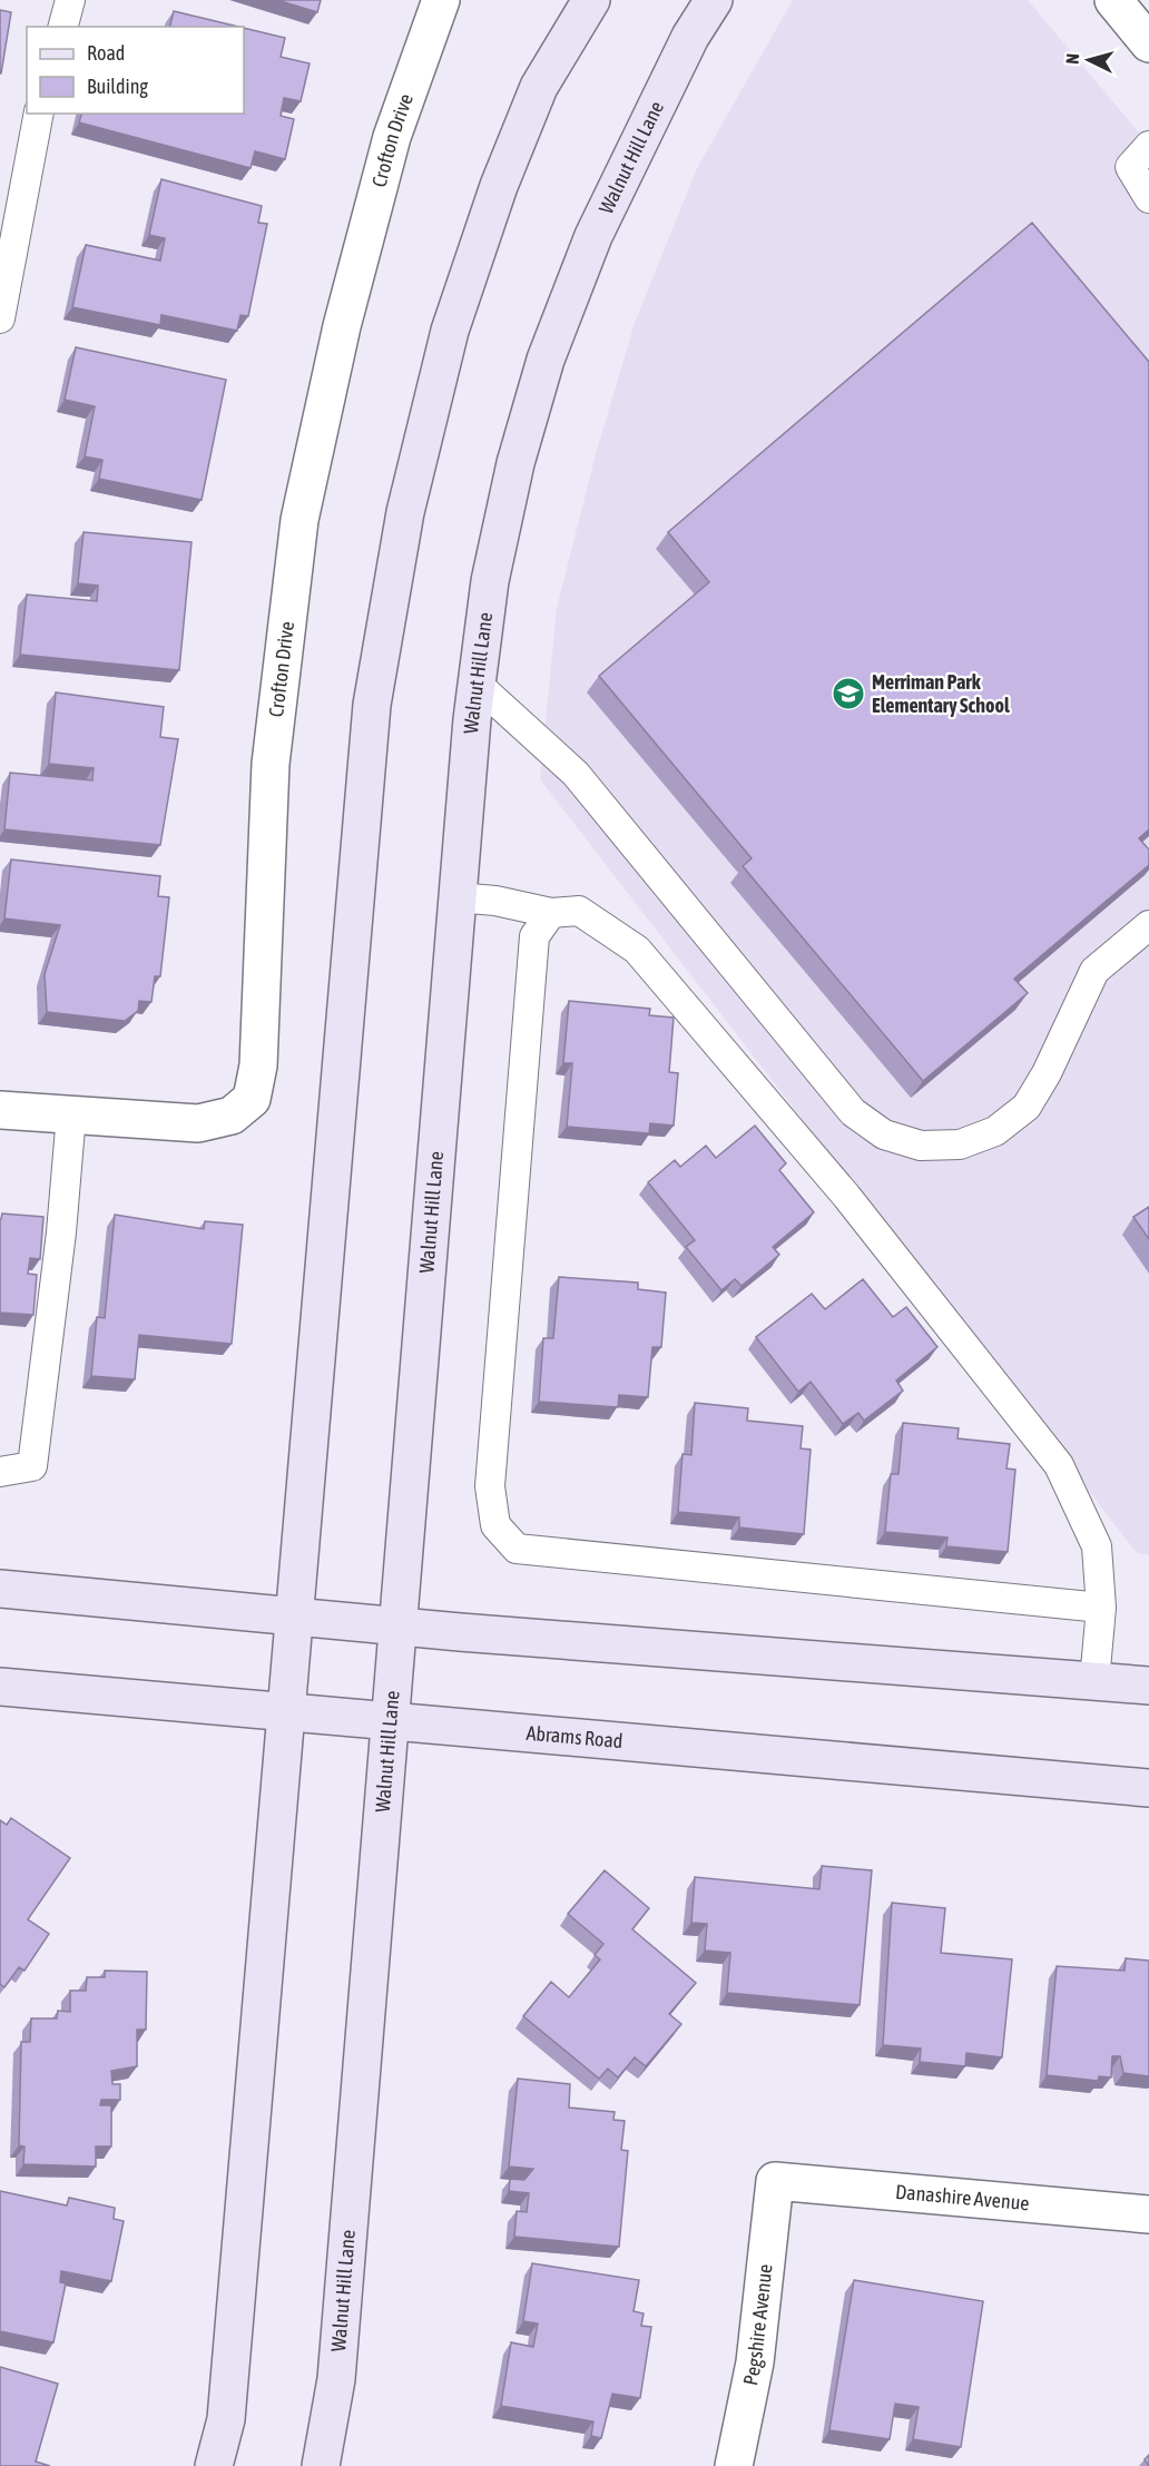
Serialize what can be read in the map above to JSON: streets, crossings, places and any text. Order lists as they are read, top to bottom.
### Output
{
  "streets": {
    "main road": ["Walnut Hill Lane", "Abrams Road"],
    "street": ["Crofton Drive", "Danashire Avenue", "Pegshire Avenue"]
  },
  "crossings": [
    ["Walnut Hill Lane", "Abrams Road"],
    ["Danashire Avenue", "Pegshire Avenue"]
  ],
  "places": {
    "school or university": ["Merriman Park Elementary School"]
  },
  "legend": ["Road", "Building"],
  "north": "left"
}
